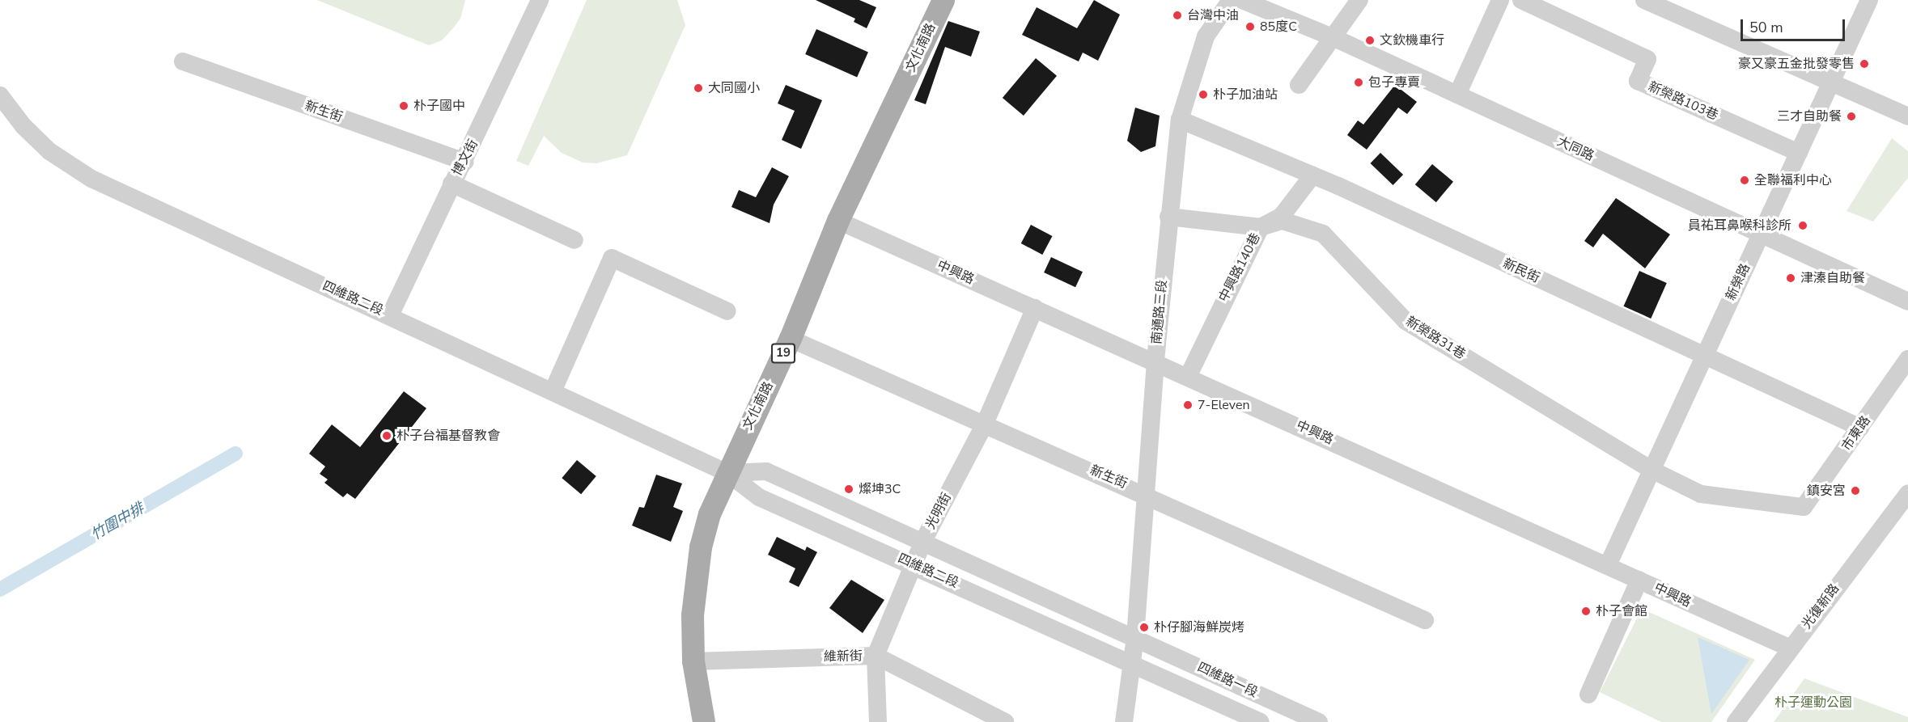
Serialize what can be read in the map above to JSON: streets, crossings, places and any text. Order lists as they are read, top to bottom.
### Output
{
  "streets": {
    "main road": ["文化南路", "19"],
    "street": [
      "新榮路103巷",
      "新生街",
      "大同路",
      "博文街",
      "中興路140巷",
      "新民街",
      "中興路",
      "新榮路",
      "四維路二段",
      "南通路三段",
      "新榮路31巷",
      "市東路",
      "光明街",
      "光復新路",
      "維新街",
      "四維路一段"
    ]
  },
  "crossings": [
    ["文化南路", "新生街"],
    ["文化南路", "中興路"],
    ["文化南路", "四維路二段"],
    ["文化南路", "維新街"],
    ["新榮路103巷", "新榮路"],
    ["新生街", "博文街"],
    ["新生街", "南通路三段"],
    ["新生街", "光明街"],
    ["大同路", "新榮路"],
    ["博文街", "四維路二段"],
    ["中興路140巷", "新民街"],
    ["中興路140巷", "中興路"],
    ["中興路140巷", "新榮路31巷"],
    ["新民街", "新榮路"],
    ["新民街", "南通路三段"],
    ["新民街", "市東路"],
    ["中興路", "新榮路"],
    ["中興路", "南通路三段"],
    ["中興路", "光明街"],
    ["中興路", "光復新路"],
    ["新榮路", "新榮路31巷"],
    ["四維路二段", "南通路三段"],
    ["四維路二段", "光明街"],
    ["四維路二段", "四維路一段"],
    ["南通路三段", "新榮路31巷"],
    ["南通路三段", "四維路一段"],
    ["新榮路31巷", "市東路"],
    ["光明街", "維新街"]
  ],
  "water": ["竹圍中排"],
  "parks": ["朴子運動公園"],
  "places": [
    "台灣中油",
    "85度C",
    "文欽機車行",
    "豪又豪五金批發零售",
    "包子專賣",
    "大同國小",
    "朴子加油站",
    "朴子國中",
    "三才自助餐",
    "全聯福利中心",
    "員祐耳鼻喉科診所",
    "津溱自助餐",
    "7-Eleven",
    "朴子台福基督教會",
    "燦坤3C",
    "鎮安宮",
    "朴子會館",
    "朴仔腳海鮮炭烤"
  ],
  "scale_bar": "50 m"
}
